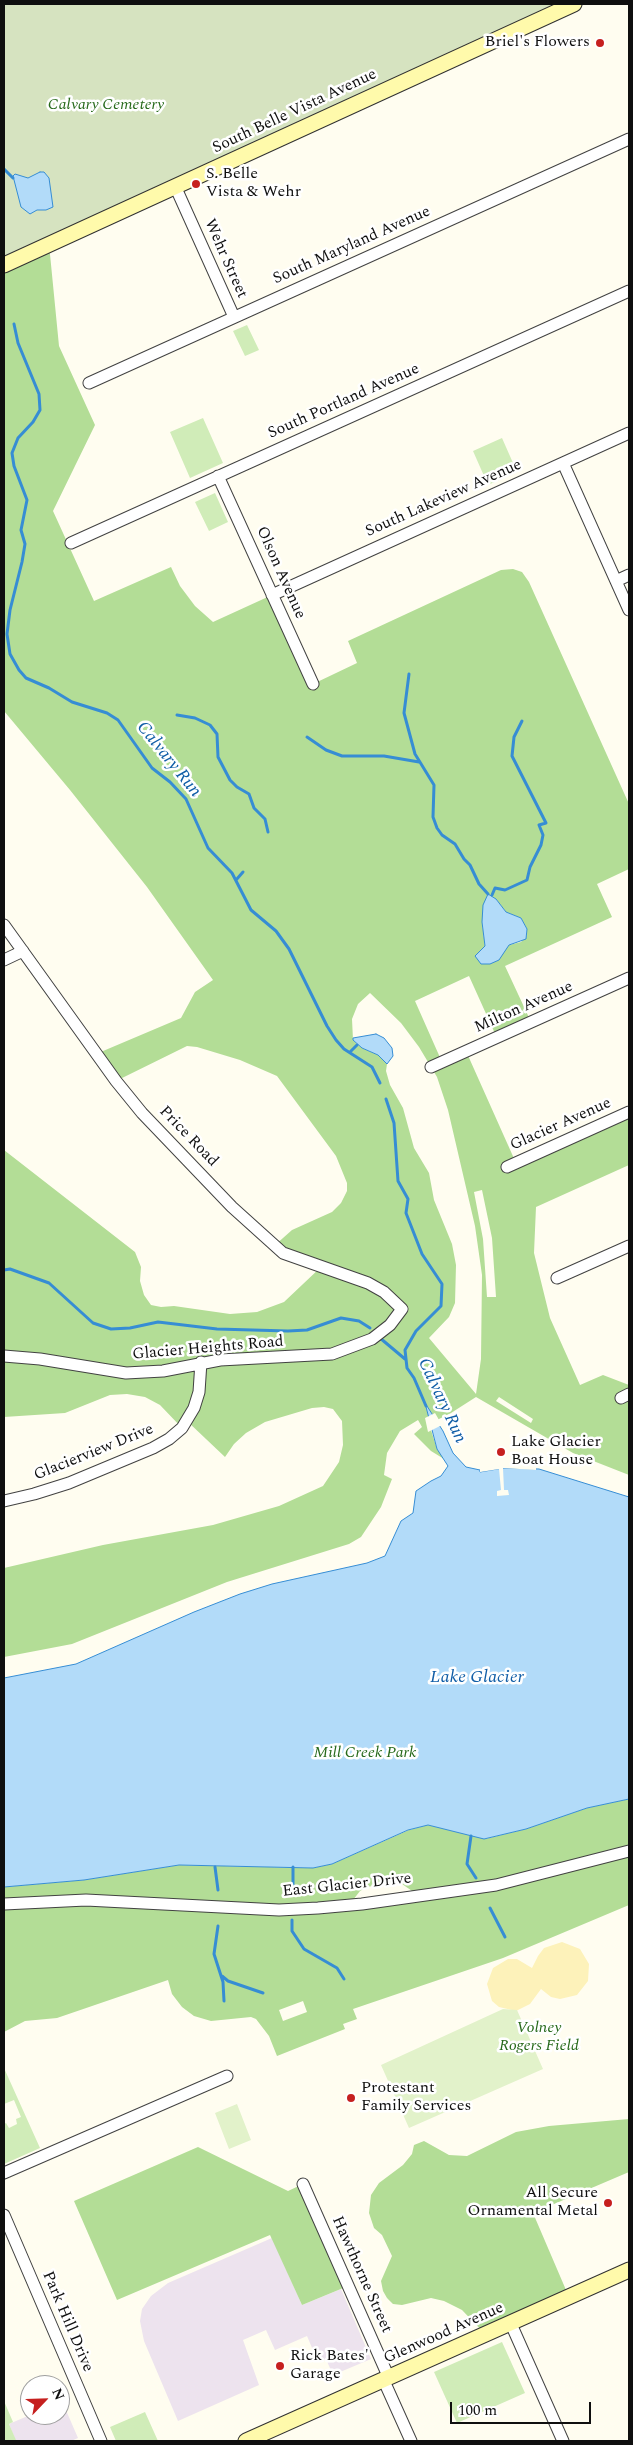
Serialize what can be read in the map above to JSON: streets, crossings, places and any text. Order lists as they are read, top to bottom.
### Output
{
  "streets": {
    "street": [
      "South Belle Vista Avenue",
      "South Maryland Avenue",
      "Wehr Street",
      "South Portland Avenue",
      "South Lakeview Avenue",
      "Olson Avenue",
      "Milton Avenue",
      "Glacier Avenue",
      "Price Road",
      "Glacier Heights Road",
      "Glacierview Drive",
      "East Glacier Drive",
      "Hawthorne Street",
      "Park Hill Drive",
      "Glenwood Avenue"
    ]
  },
  "crossings": [
    ["South Belle Vista Avenue", "Wehr Street"],
    ["South Maryland Avenue", "Wehr Street"],
    ["South Portland Avenue", "Olson Avenue"],
    ["South Lakeview Avenue", "Olson Avenue"],
    ["Price Road", "Glacier Heights Road"],
    ["Glacier Heights Road", "Glacierview Drive"],
    ["Hawthorne Street", "Glenwood Avenue"]
  ],
  "water": ["Calvary Run", "Lake Glacier"],
  "parks": ["Calvary Cemetery", "Mill Creek Park", "Volney Rogers Field"],
  "places": [
    "Briel's Flowers",
    "S. Belle Vista & Wehr",
    "Lake Glacier Boat House",
    "Protestant Family Services",
    "All Secure Ornamental Metal",
    "Rick Bates' Garage"
  ],
  "scale_bar": "100 m",
  "north": "top right"
}
